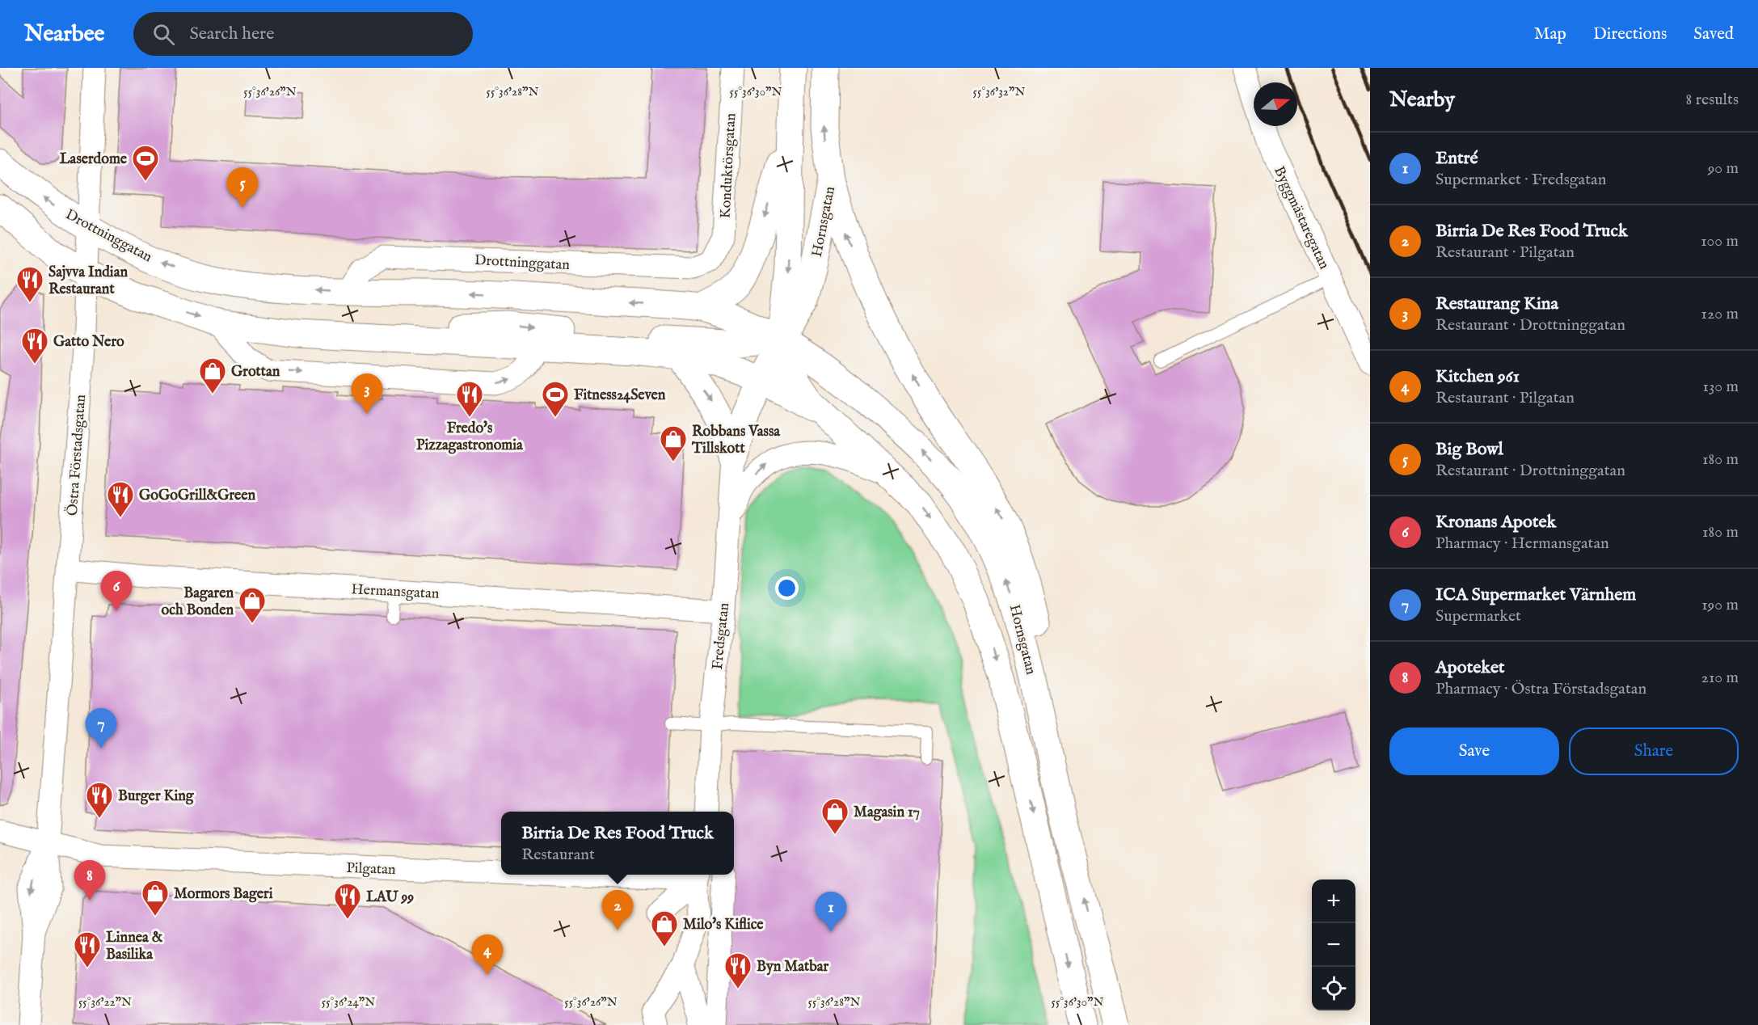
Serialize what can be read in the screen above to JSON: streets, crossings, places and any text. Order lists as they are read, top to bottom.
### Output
{
  "streets": {
    "main road": ["Hornsgatan", "Drottninggatan"],
    "street": [
      "Konduktörsgatan",
      "Byggmästaregatan",
      "Östra Förstadsgatan",
      "Hermansgatan",
      "Fredsgatan",
      "Pilgatan"
    ]
  },
  "crossings": [
    ["Konduktörsgatan", "Drottninggatan"],
    ["Hornsgatan", "Drottninggatan"],
    ["Drottninggatan", "Östra Förstadsgatan"],
    ["Östra Förstadsgatan", "Hermansgatan"],
    ["Östra Förstadsgatan", "Pilgatan"],
    ["Hermansgatan", "Fredsgatan"]
  ],
  "places": {
    "sports": ["Laserdome", "Fitness24Seven"],
    "restaurant": [
      "Sajvva Indian Restaurant",
      "Gatto Nero",
      "Fredo's Pizzagastronomia",
      "GoGoGrill&Green",
      "Burger King",
      "LAU 99",
      "Linnea & Basilika",
      "Byn Matbar"
    ],
    "shop": [
      "Grottan",
      "Robbans Vassa Tillskott",
      "Bagaren och Bonden",
      "Magasin 17",
      "Mormors Bageri",
      "Milo's Kiflice"
    ]
  },
  "north": "right",
  "page": {
    "header": "Nearbee",
    "search": "Search here",
    "nav": ["Map", "Directions", "Saved"],
    "heading": ["Nearby", "8 results"],
    "list": [
      {
        "mark": "1",
        "name": "Entré",
        "note": "Supermarket · Fredsgatan",
        "value": "90 m"
      },
      {
        "mark": "2",
        "name": "Birria De Res Food Truck",
        "note": "Restaurant · Pilgatan",
        "value": "100 m"
      },
      {
        "mark": "3",
        "name": "Restaurang Kina",
        "note": "Restaurant · Drottninggatan",
        "value": "120 m"
      },
      {
        "mark": "4",
        "name": "Kitchen 961",
        "note": "Restaurant · Pilgatan",
        "value": "130 m"
      },
      {
        "mark": "5",
        "name": "Big Bowl",
        "note": "Restaurant · Drottninggatan",
        "value": "180 m"
      },
      {
        "mark": "6",
        "name": "Kronans Apotek",
        "note": "Pharmacy · Hermansgatan",
        "value": "180 m"
      },
      {
        "mark": "7",
        "name": "ICA Supermarket Värnhem",
        "note": "Supermarket",
        "value": "190 m"
      },
      {
        "mark": "8",
        "name": "Apoteket",
        "note": "Pharmacy · Östra Förstadsgatan",
        "value": "210 m"
      }
    ],
    "pins": [
      "5",
      "3",
      "6",
      "7",
      "8",
      "2",
      "1",
      "4"
    ],
    "buttons": ["Save", "Share"],
    "popup": ["Birria De Res Food Truck", "Restaurant"],
    "map_buttons": ["+", "−"]
  },
  "coordinates": [
    "55°36'26\"N",
    "55°36'28\"N",
    "55°36'30\"N",
    "55°36'32\"N",
    "55°36'22\"N",
    "55°36'24\"N"
  ]
}
